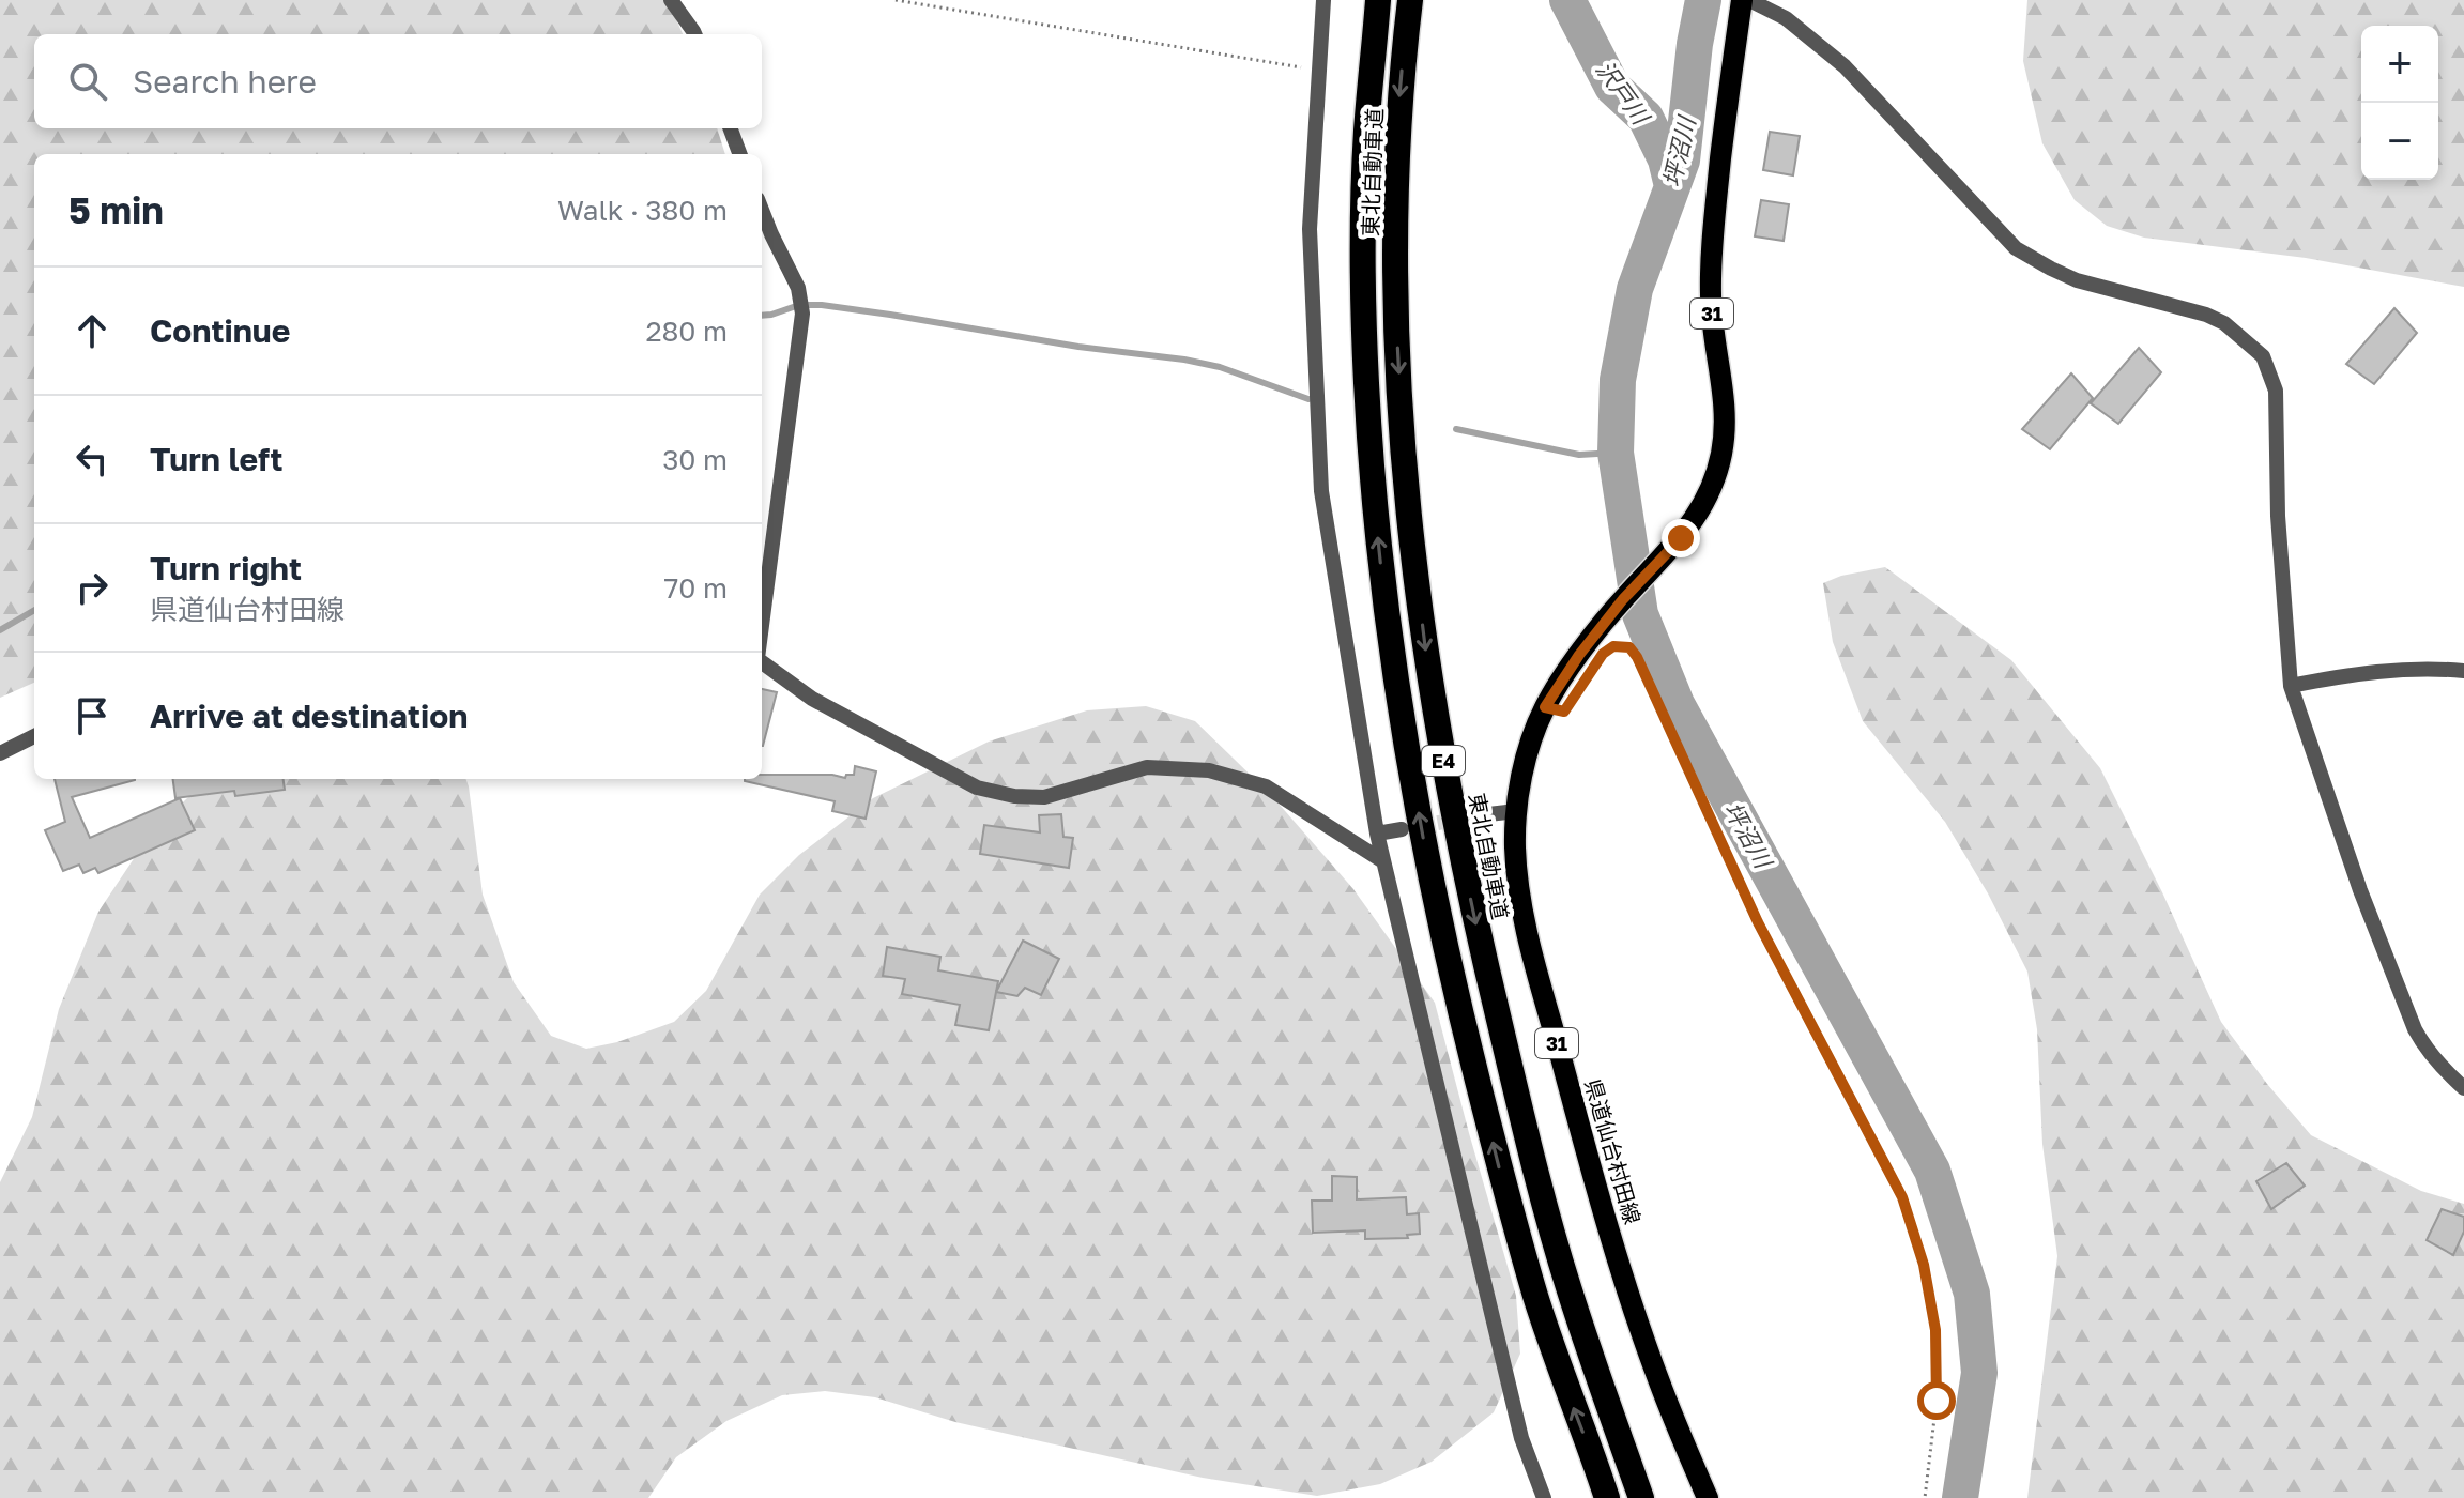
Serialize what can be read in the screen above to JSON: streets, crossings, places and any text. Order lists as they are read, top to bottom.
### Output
{
  "streets": {
    "highway": ["東北自動車道", "E4"],
    "main road": ["31", "県道仙台村田線"]
  },
  "water": ["沢戸川", "坪沼川"],
  "page": {
    "map_buttons": ["+", "−"],
    "search": "Search here",
    "heading": ["5 min", "Walk · 380 m"],
    "list": [
      ["Continue", "280 m"],
      ["Turn left", "30 m"],
      ["Turn right", "県道仙台村田線", "70 m"],
      "Arrive at destination"
    ]
  }
}
